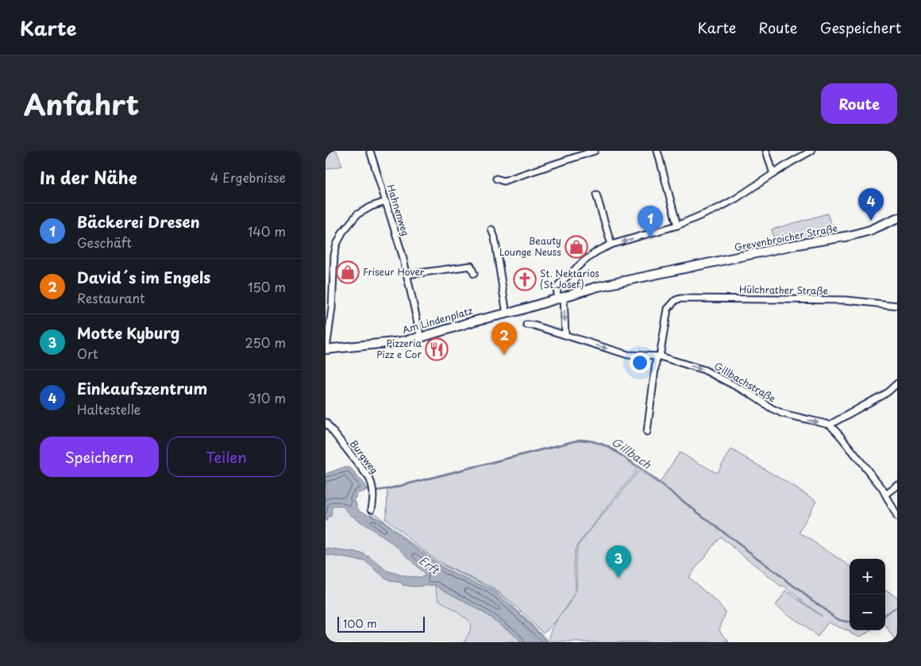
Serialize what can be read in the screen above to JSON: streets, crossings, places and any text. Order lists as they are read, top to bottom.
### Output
{
  "streets": {
    "main road": ["Grevenbroicher Straße", "Am Lindenplatz"],
    "street": [
      "Hahnenweg",
      "Hülchrather Straße",
      "Gillbachstraße",
      "Burgweg"
    ]
  },
  "crossings": [
    ["Hahnenweg", "Am Lindenplatz"],
    ["Grevenbroicher Straße", "Am Lindenplatz"],
    ["Hülchrather Straße", "Gillbachstraße"]
  ],
  "one_way": ["Gillbachstraße"],
  "water": ["Gillbach", "Erft"],
  "places": {
    "shop": ["Beauty Lounge Neuss", "Friseur Hover"],
    "church": ["St. Nektarios (St.Josef)"],
    "restaurant": ["Pizzeria Pizz e Cor"]
  },
  "scale_bar": "100 m",
  "page": {
    "header": "Karte",
    "nav": ["Karte", "Route", "Gespeichert"],
    "title": "Anfahrt",
    "buttons": [
      "Route",
      ["Speichern", "Teilen"]
    ],
    "heading": ["In der Nähe", "4 Ergebnisse"],
    "pins": [
      "4",
      "1",
      "2",
      "3"
    ],
    "list": [
      {
        "mark": "1",
        "name": "Bäckerei Dresen",
        "note": "Geschäft",
        "value": "140 m"
      },
      {
        "mark": "2",
        "name": "David´s im Engels",
        "note": "Restaurant",
        "value": "150 m"
      },
      {
        "mark": "3",
        "name": "Motte Kyburg",
        "note": "Ort",
        "value": "250 m"
      },
      {
        "mark": "4",
        "name": "Einkaufszentrum",
        "note": "Haltestelle",
        "value": "310 m"
      }
    ],
    "map_buttons": ["+", "−"],
    "scale": "100 m"
  }
}
